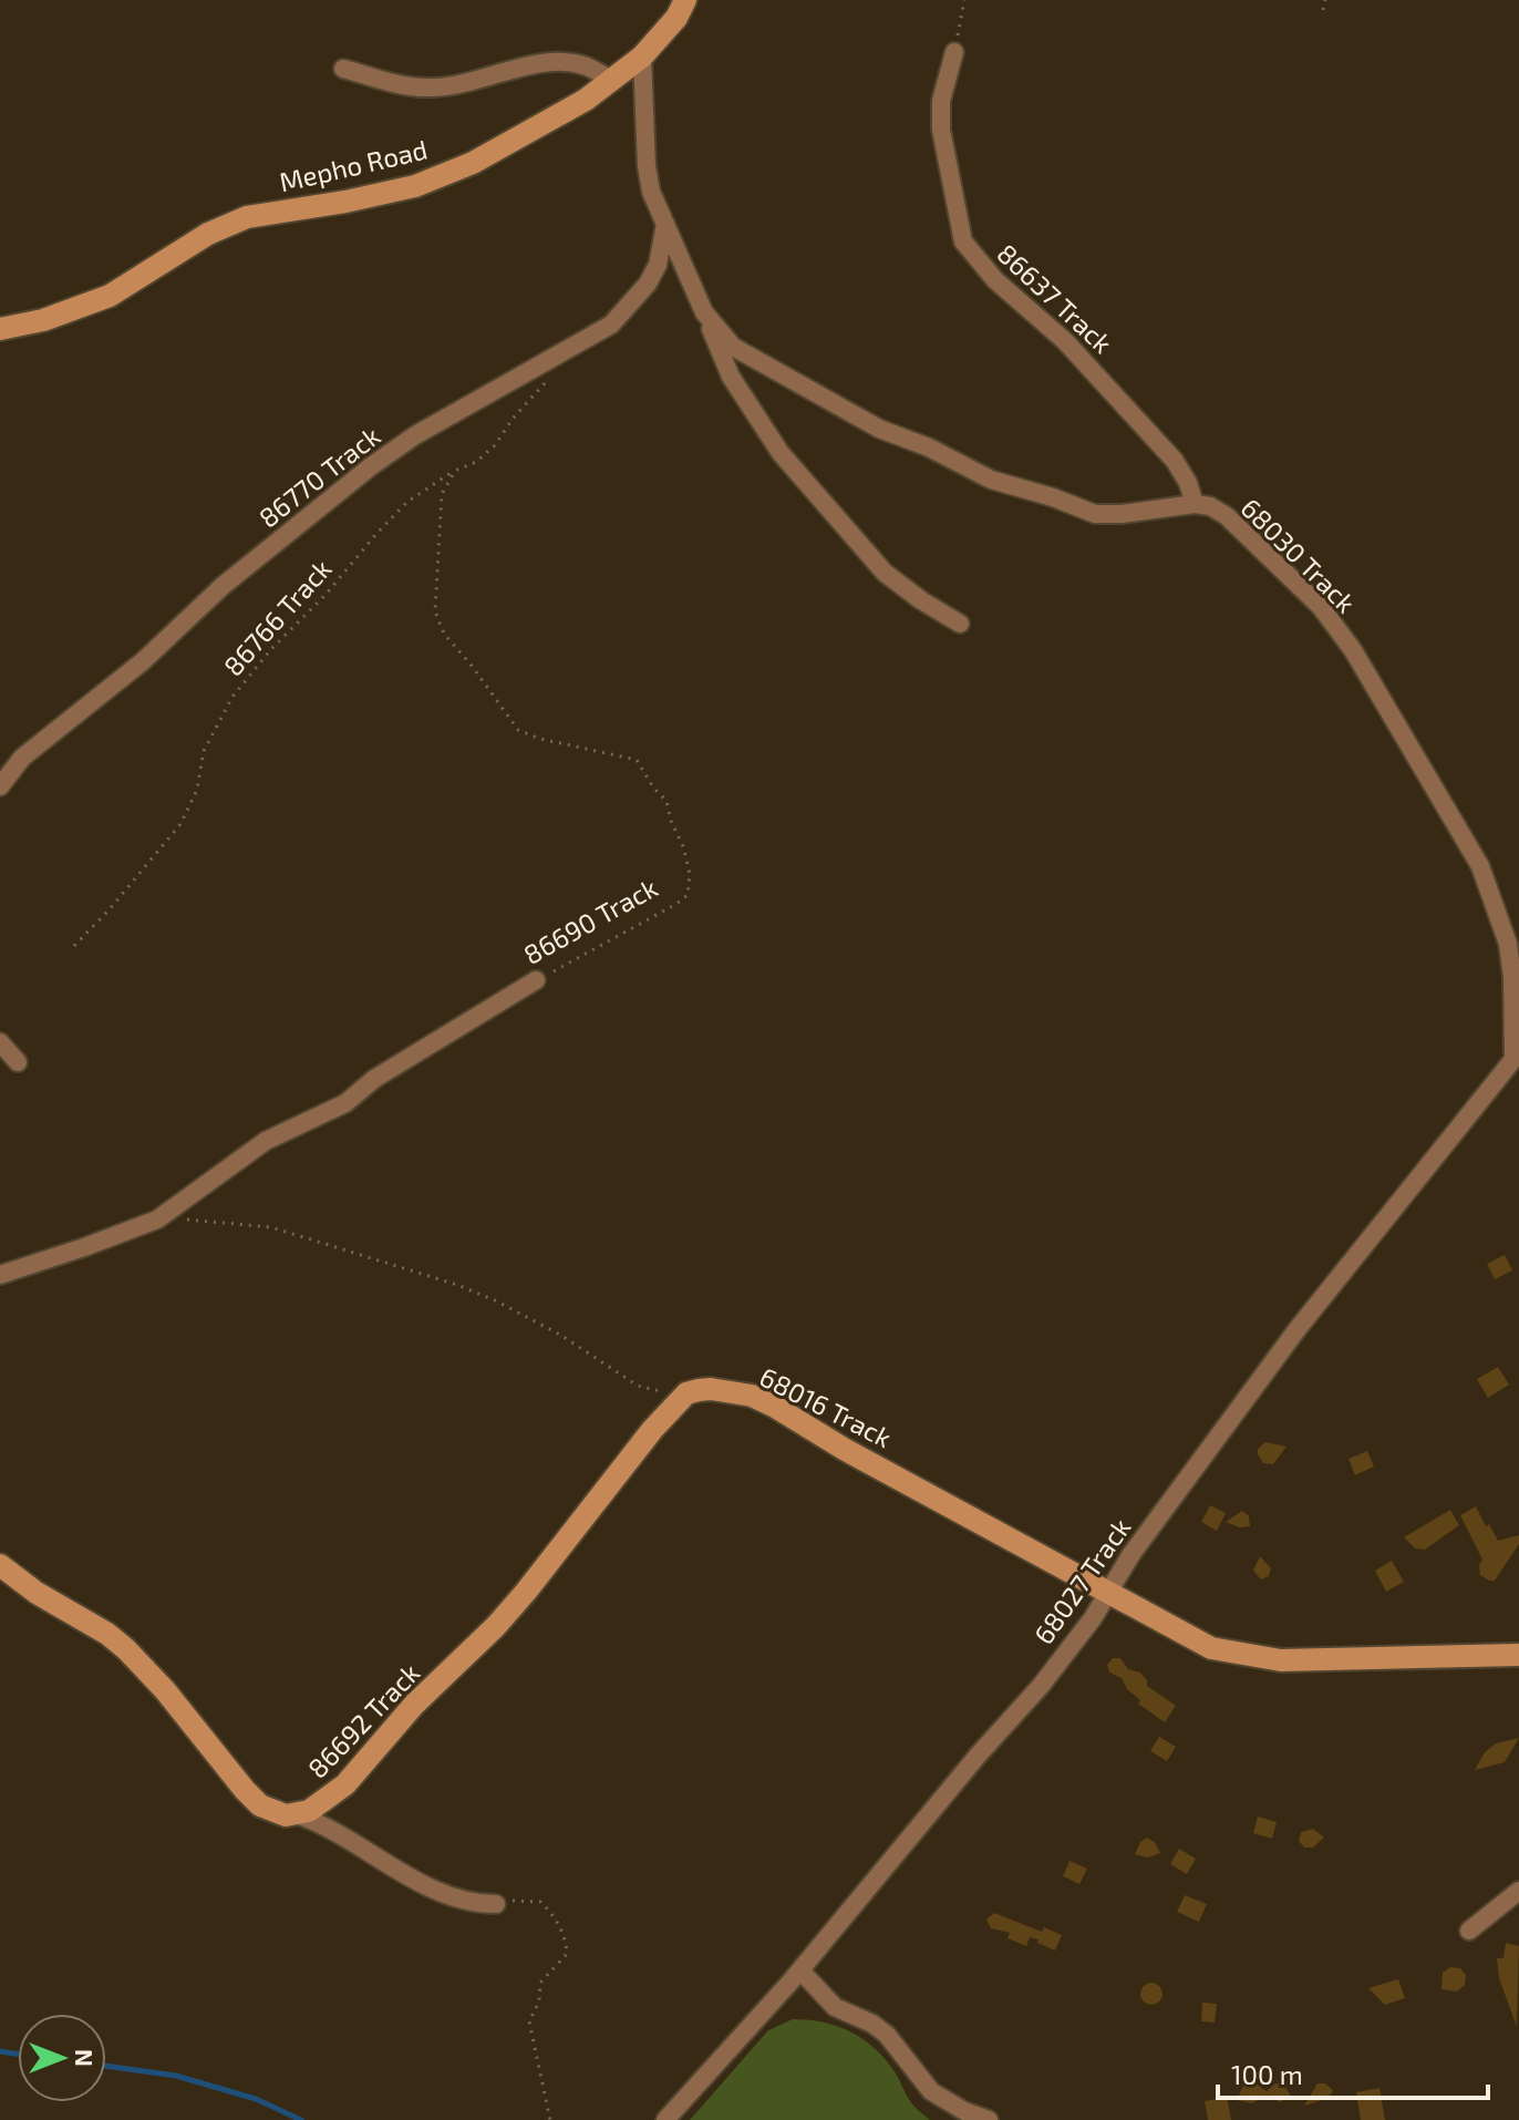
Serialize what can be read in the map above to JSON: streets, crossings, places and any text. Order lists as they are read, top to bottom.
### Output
{
  "streets": {
    "street": [
      "Mepho Road",
      "86637 Track",
      "86770 Track",
      "68030 Track",
      "86690 Track",
      "68016 Track",
      "68027 Track",
      "86692 Track"
    ],
    "path": ["86766 Track"]
  },
  "crossings": [
    ["86637 Track", "68030 Track"],
    ["68030 Track", "68027 Track"],
    ["86766 Track", "86690 Track"],
    ["68016 Track", "68027 Track"],
    ["68016 Track", "86692 Track"]
  ],
  "scale_bar": "100 m",
  "north": "right"
}
